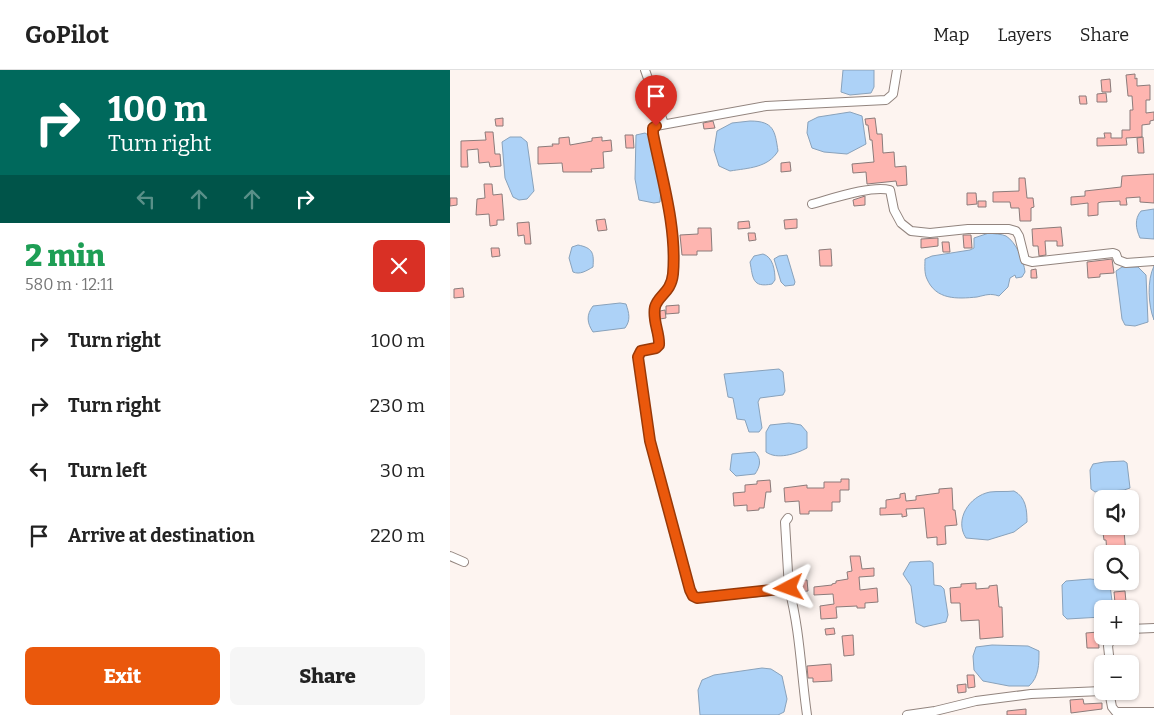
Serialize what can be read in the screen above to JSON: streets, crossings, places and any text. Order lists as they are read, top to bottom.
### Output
{
  "page": {
    "header": "GoPilot",
    "nav": ["Map", "Layers", "Share"],
    "turn": ["100 m", "Turn right"],
    "heading": ["2 min", "580 m · 12:11"],
    "list": [
      {
        "name": "Turn right",
        "value": "100 m"
      },
      {
        "name": "Turn right",
        "value": "230 m"
      },
      {
        "name": "Turn left",
        "value": "30 m"
      },
      {
        "name": "Arrive at destination",
        "value": "220 m"
      }
    ],
    "map_buttons": ["+", "−"],
    "buttons": ["Exit", "Share"]
  }
}
